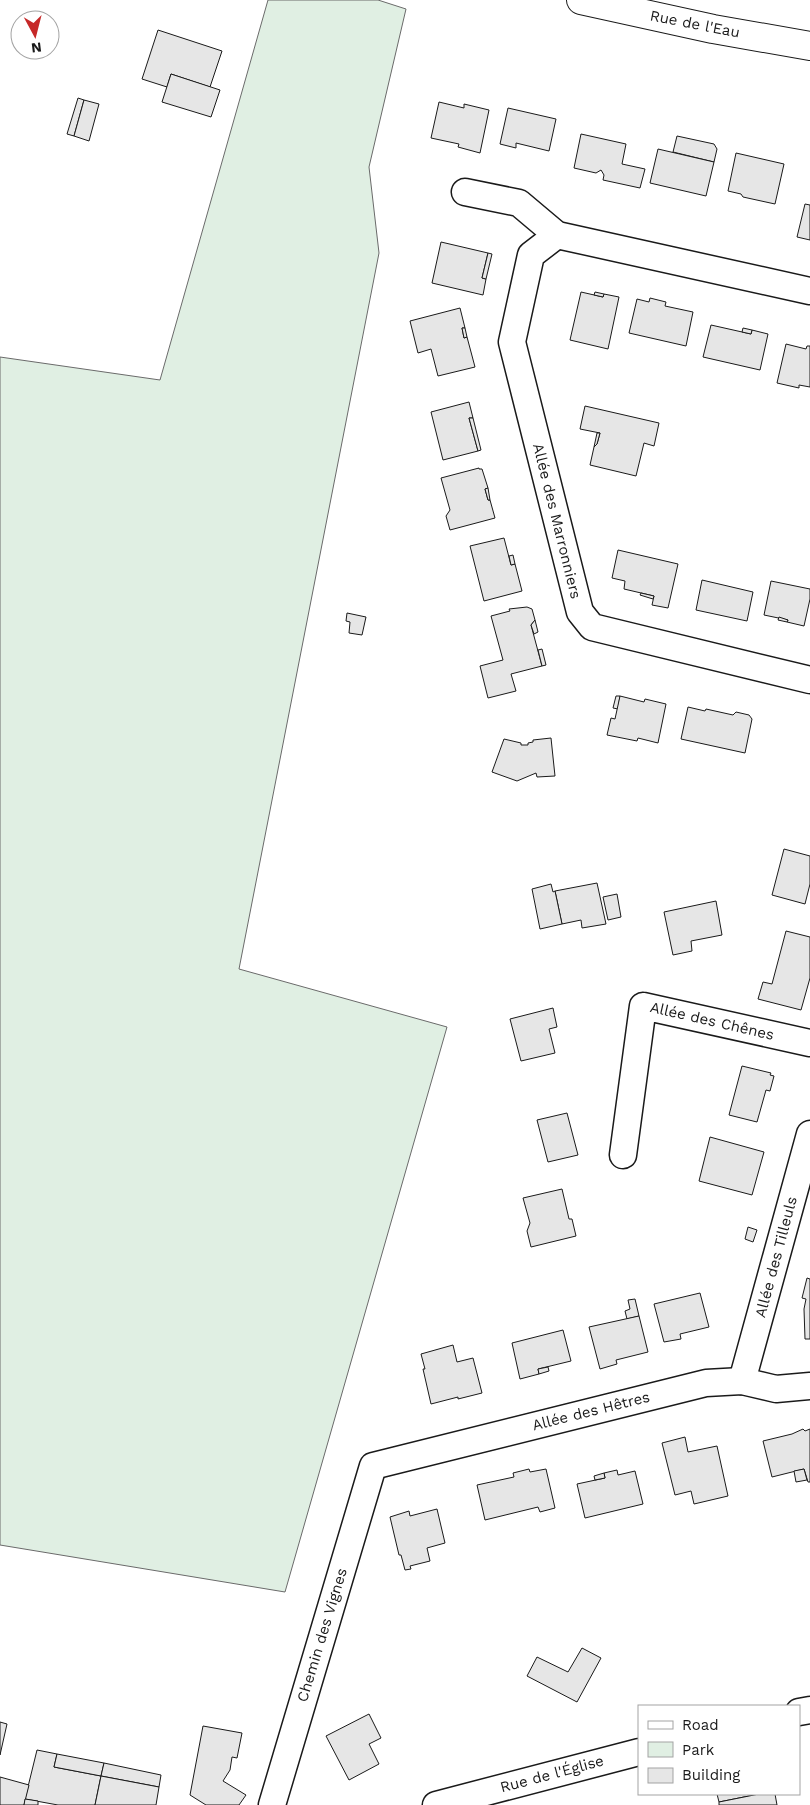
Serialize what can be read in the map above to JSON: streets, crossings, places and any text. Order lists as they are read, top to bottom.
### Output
{
  "streets": {
    "street": [
      "Rue de l'Eau",
      "Allée des Marronniers",
      "Allée des Chênes",
      "Allée des Tilleuls",
      "Allée des Hêtres",
      "Chemin des Vignes",
      "Rue de l'Église"
    ]
  },
  "crossings": [
    ["Allée des Tilleuls", "Allée des Hêtres"],
    ["Allée des Hêtres", "Chemin des Vignes"]
  ],
  "legend": ["Road", "Park", "Building"],
  "north": "bottom"
}
